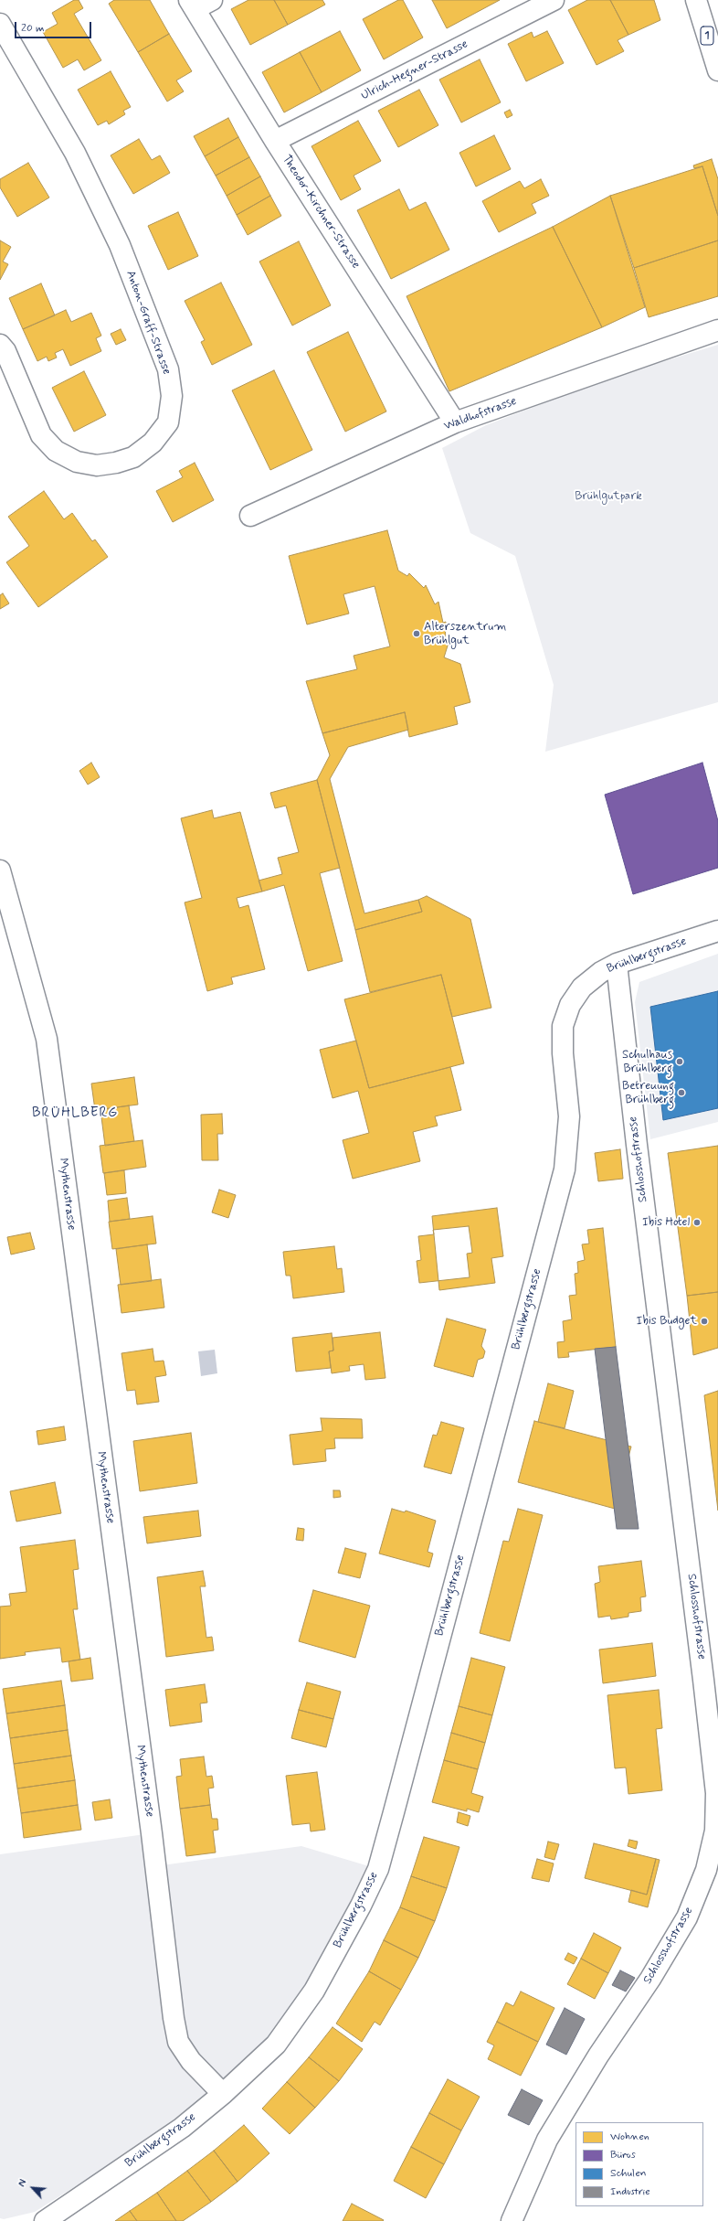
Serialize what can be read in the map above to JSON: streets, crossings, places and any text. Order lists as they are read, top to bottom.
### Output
{
  "streets": {
    "street": [
      "1",
      "Ulrich-Hegner-Strasse",
      "Theodor-Kirchner-Strasse",
      "Anton-Graff-Strasse",
      "Waldhofstrasse",
      "Brühlbergstrasse",
      "Schlosshofstrasse",
      "Mythenstrasse"
    ]
  },
  "crossings": [
    ["Ulrich-Hegner-Strasse", "Theodor-Kirchner-Strasse"],
    ["Theodor-Kirchner-Strasse", "Waldhofstrasse"],
    ["Brühlbergstrasse", "Schlosshofstrasse"],
    ["Brühlbergstrasse", "Mythenstrasse"]
  ],
  "districts": ["BRÜHLBERG"],
  "parks": ["Brühlgutpark"],
  "places": [
    "Alterszentrum Brühlgut",
    "Schulhaus Brühlberg",
    "Betreuung Brühlberg",
    "Ibis Hotel",
    "Ibis Budget"
  ],
  "legend": [
    "Wohnen",
    "Büros",
    "Schulen",
    "Industrie"
  ],
  "scale_bar": "20 m",
  "north": "top left"
}
